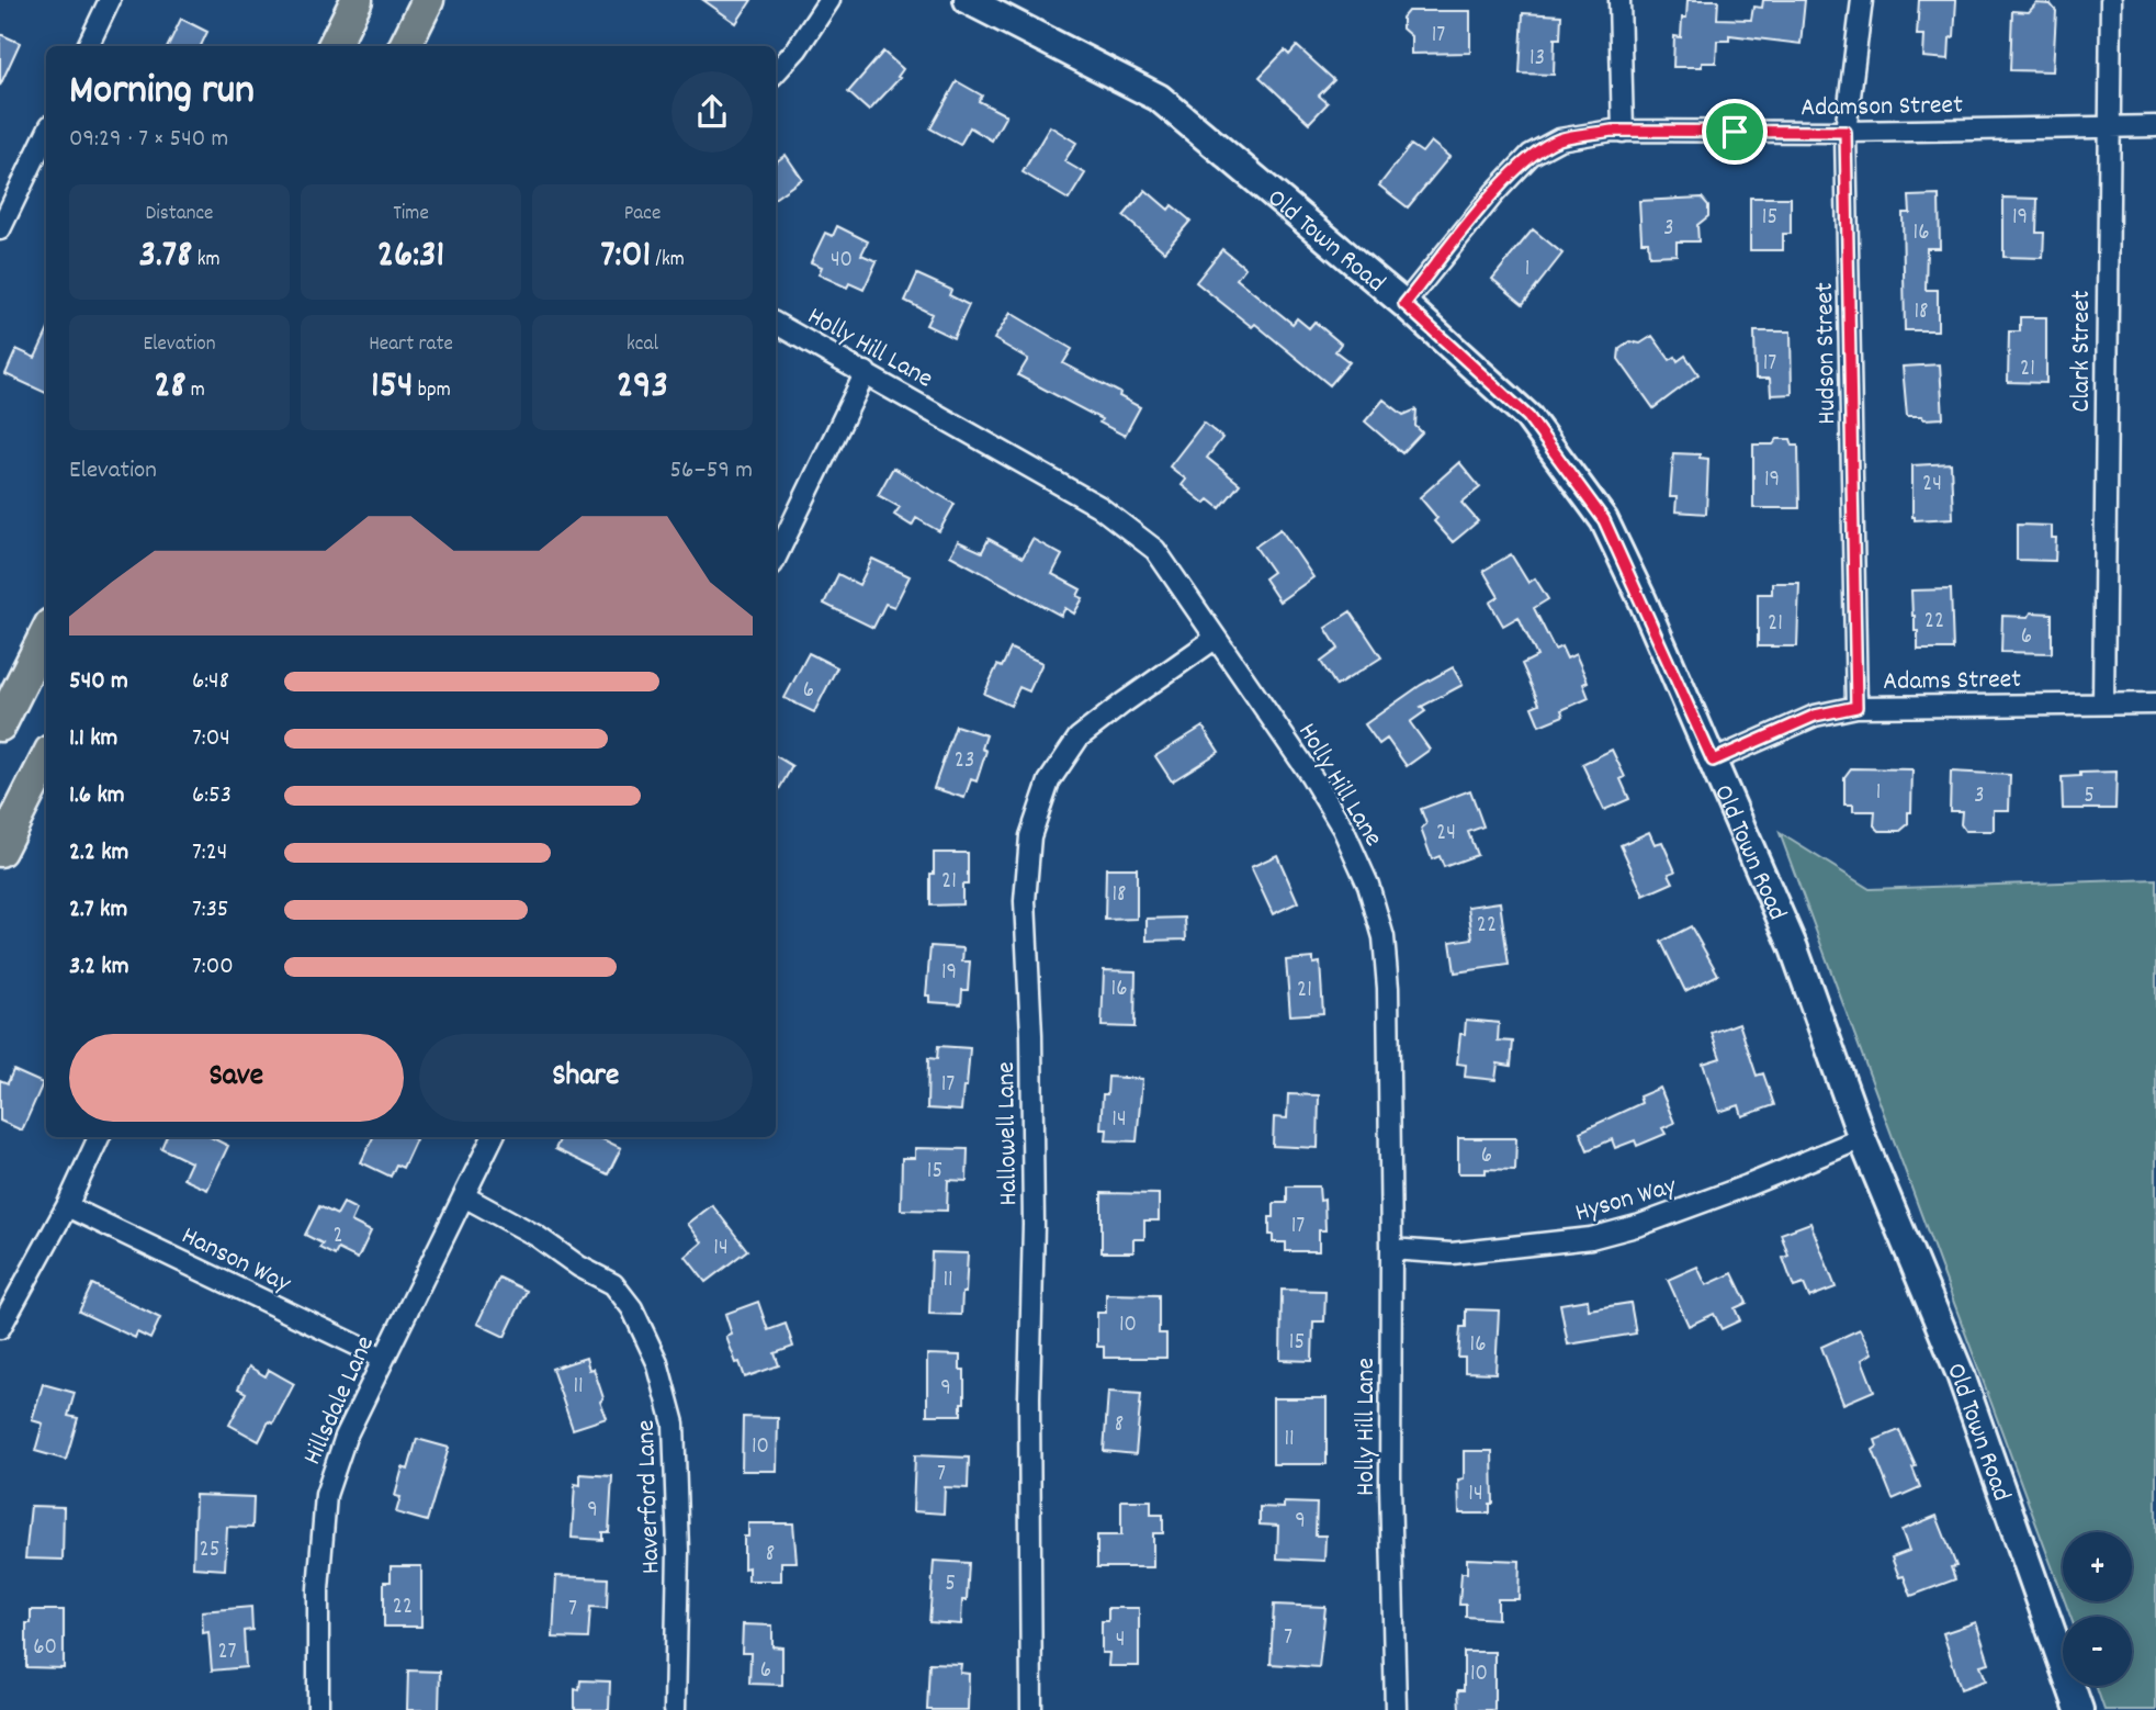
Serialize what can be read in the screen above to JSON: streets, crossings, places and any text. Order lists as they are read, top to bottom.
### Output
{
  "streets": {
    "main road": ["Old Town Road"],
    "street": [
      "Adamson Street",
      "Holly Hill Lane",
      "Clark Street",
      "Hudson Street",
      "Adams Street",
      "Hallowell Lane",
      "Hyson Way",
      "Hanson Way",
      "Hillsdale Lane",
      "Haverford Lane"
    ]
  },
  "crossings": [
    ["Adamson Street", "Old Town Road"],
    ["Adamson Street", "Clark Street"],
    ["Adamson Street", "Hudson Street"],
    ["Old Town Road", "Adams Street"],
    ["Old Town Road", "Hyson Way"],
    ["Holly Hill Lane", "Hallowell Lane"],
    ["Holly Hill Lane", "Hyson Way"],
    ["Clark Street", "Adams Street"],
    ["Hudson Street", "Adams Street"],
    ["Hanson Way", "Hillsdale Lane"],
    ["Hillsdale Lane", "Haverford Lane"]
  ],
  "house_numbers": [
    "17",
    "13",
    "15",
    "19",
    "3",
    "16",
    "40",
    "1",
    "18",
    "17",
    "21",
    "19",
    "24",
    "22",
    "21",
    "6",
    "6",
    "23",
    "1",
    "3",
    "5",
    "24",
    "21",
    "18",
    "22",
    "19",
    "16",
    "21",
    "17",
    "14",
    "6",
    "15",
    "17",
    "2",
    "14",
    "11",
    "10",
    "15",
    "16",
    "11",
    "9",
    "8",
    "11",
    "10",
    "7",
    "14",
    "9",
    "9",
    "25",
    "8",
    "5",
    "22",
    "7",
    "7",
    "4",
    "60",
    "27",
    "6",
    "10"
  ],
  "page": {
    "heading": ["Morning run", "09:29 · 7 × 540 m"],
    "stats": [
      ["Distance", "3.78 km"],
      ["Time", "26:31"],
      ["Pace", "7:01 /km"],
      ["Elevation", "28 m"],
      ["Heart rate", "154 bpm"],
      ["kcal", "293"]
    ],
    "chart": ["Elevation", "56–59 m"],
    "list": [
      {
        "name": "540 m",
        "note": "6:48"
      },
      {
        "name": "1.1 km",
        "note": "7:04"
      },
      {
        "name": "1.6 km",
        "note": "6:53"
      },
      {
        "name": "2.2 km",
        "note": "7:24"
      },
      {
        "name": "2.7 km",
        "note": "7:35"
      },
      {
        "name": "3.2 km",
        "note": "7:00"
      }
    ],
    "buttons": ["Save", "Share"],
    "map_buttons": ["+", "−"]
  }
}
